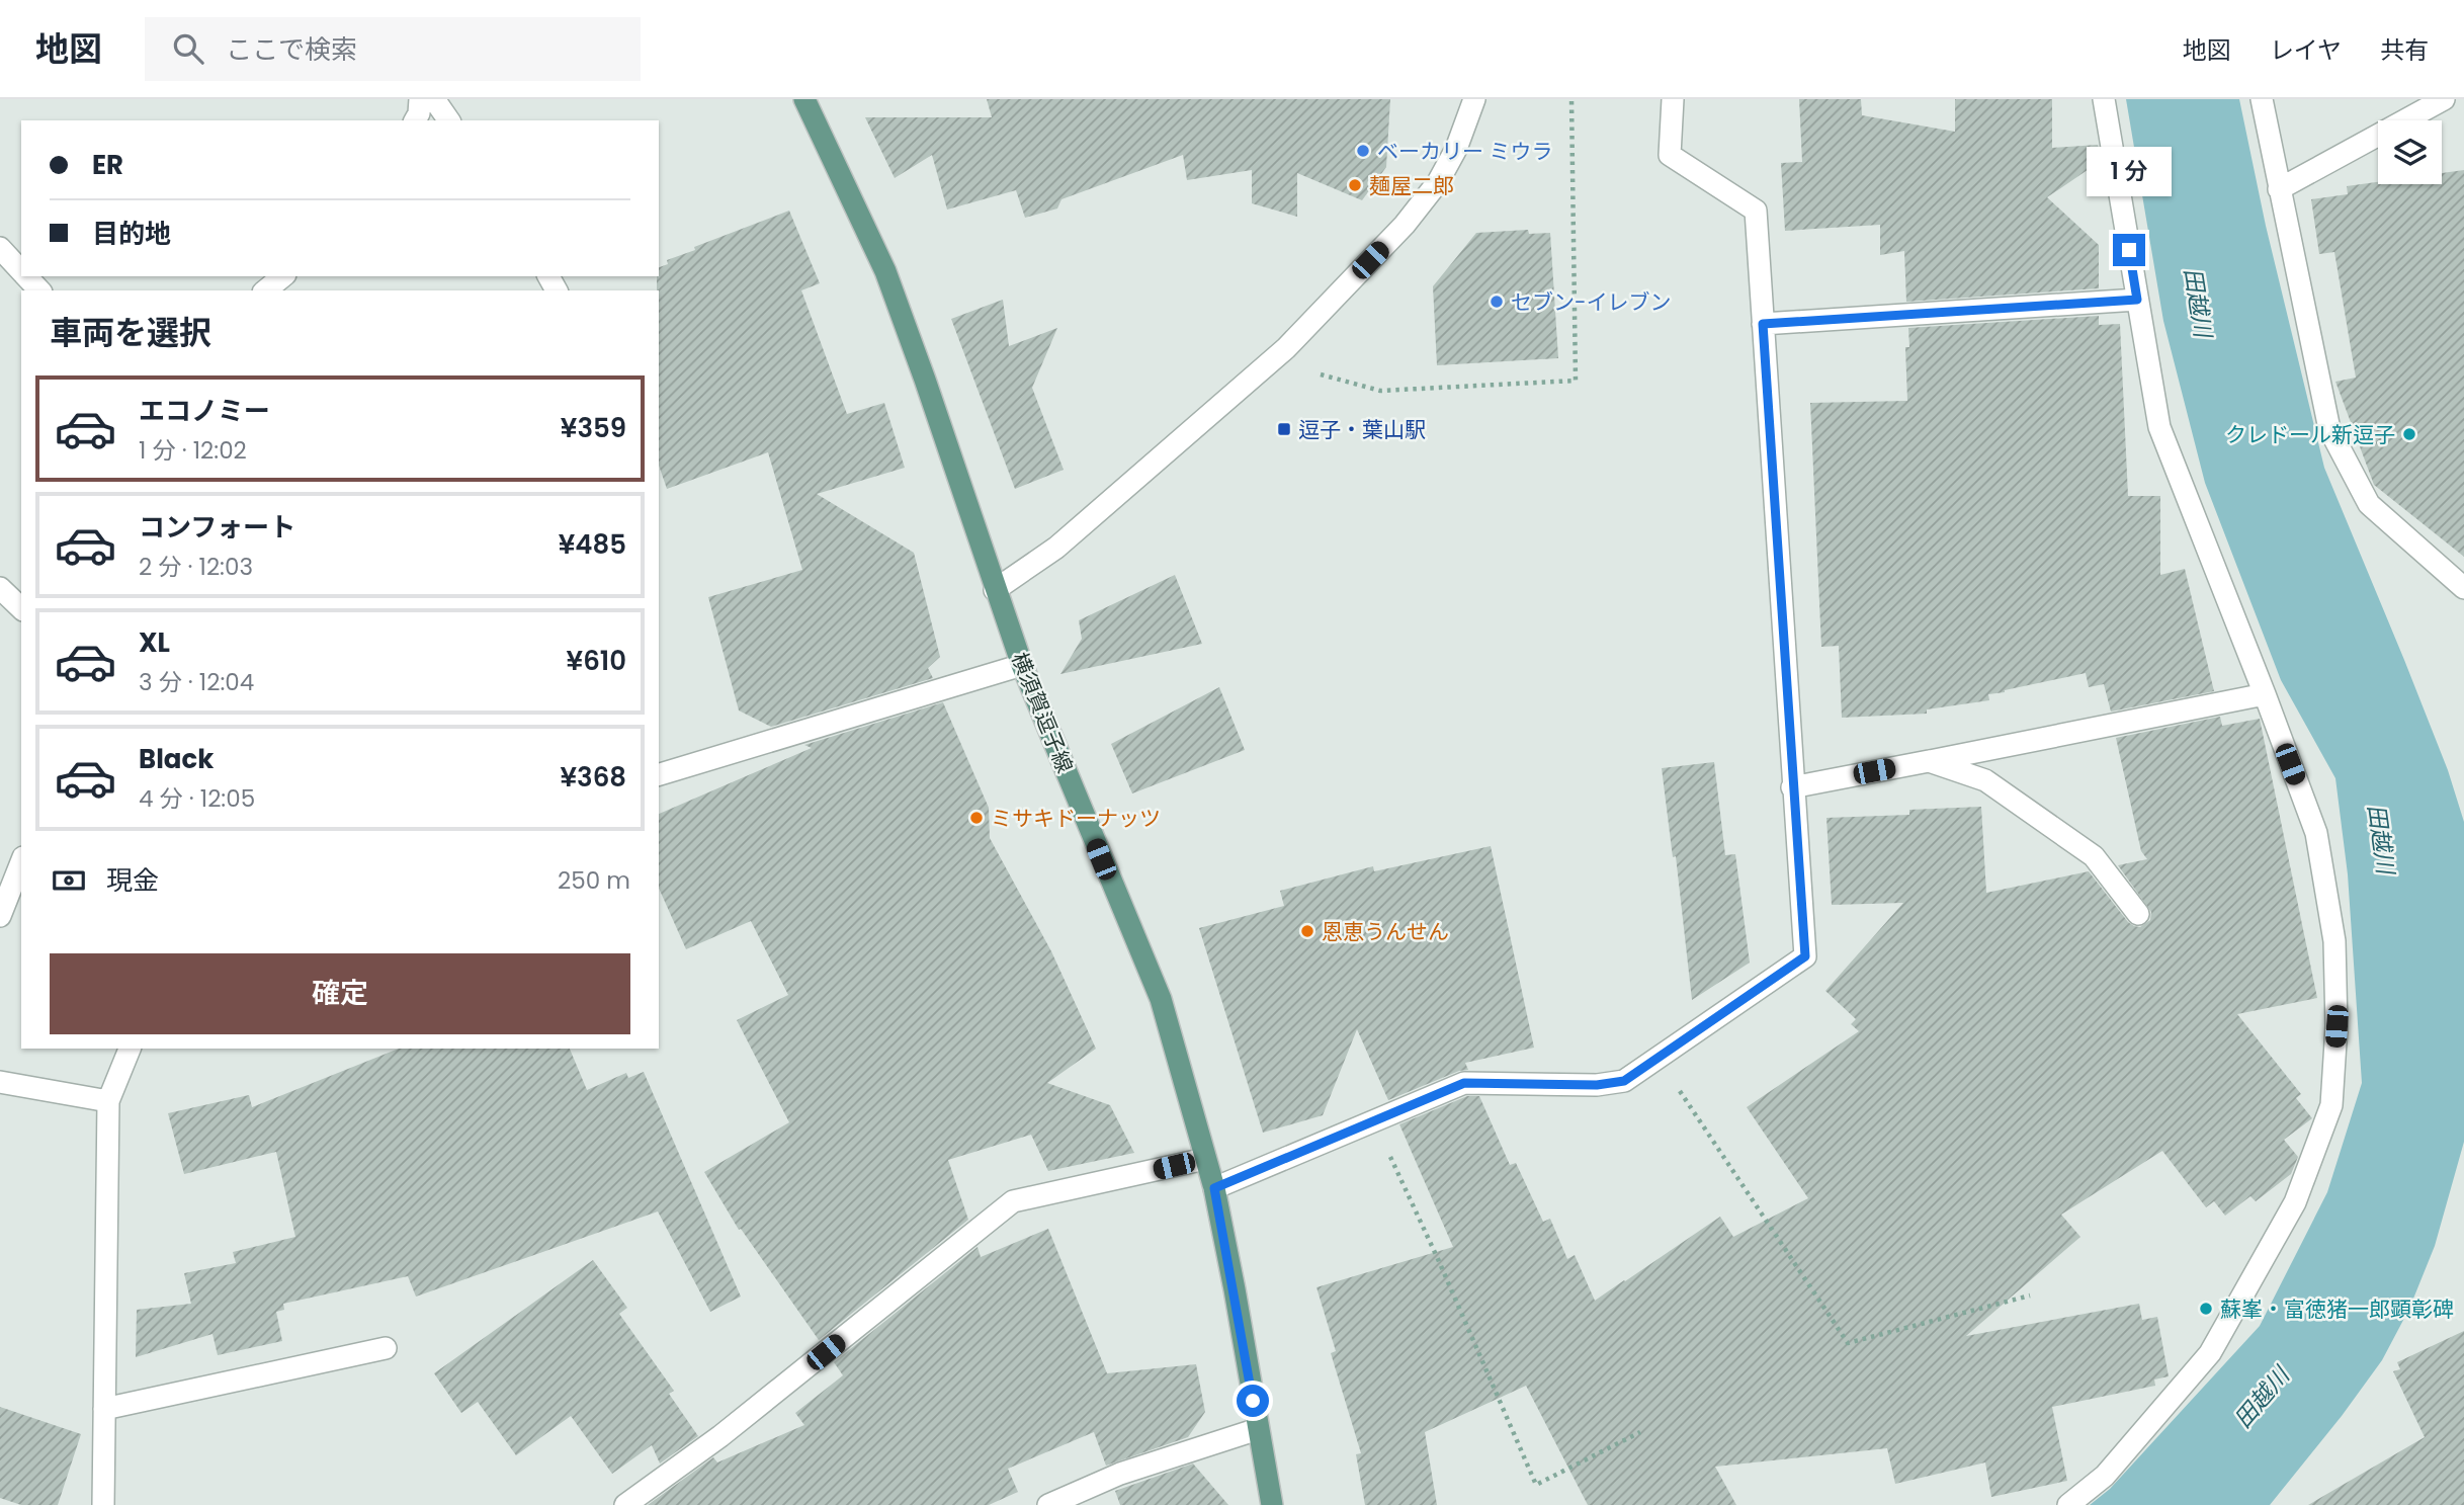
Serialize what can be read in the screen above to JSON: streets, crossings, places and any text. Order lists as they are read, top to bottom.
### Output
{
  "streets": {
    "main road": ["横須賀逗子線"]
  },
  "water": ["田越川"],
  "places": {
    "other": [
      "ベーカリー ミウラ",
      "麺屋二郎",
      "セブン-イレブン",
      "クレドール新逗子",
      "ミサキドーナッツ",
      "恩恵うんせん",
      "蘇峯・富徳猪一郎顕彰碑"
    ],
    "transit": ["逗子・葉山駅"]
  },
  "page": {
    "header": "地図",
    "search": "ここで検索",
    "nav": ["地図", "レイヤ", "共有"],
    "banner": ["ER", "目的地"],
    "bubble": "1 分",
    "heading": "車両を選択",
    "list": [
      {
        "name": "エコノミー",
        "note": "1 分 · 12:02",
        "value": "¥359"
      },
      {
        "name": "コンフォート",
        "note": "2 分 · 12:03",
        "value": "¥485"
      },
      {
        "name": "XL",
        "note": "3 分 · 12:04",
        "value": "¥610"
      },
      {
        "name": "Black",
        "note": "4 分 · 12:05",
        "value": "¥368"
      }
    ],
    "pay": ["現金", "250 m"],
    "buttons": "確定"
  }
}
